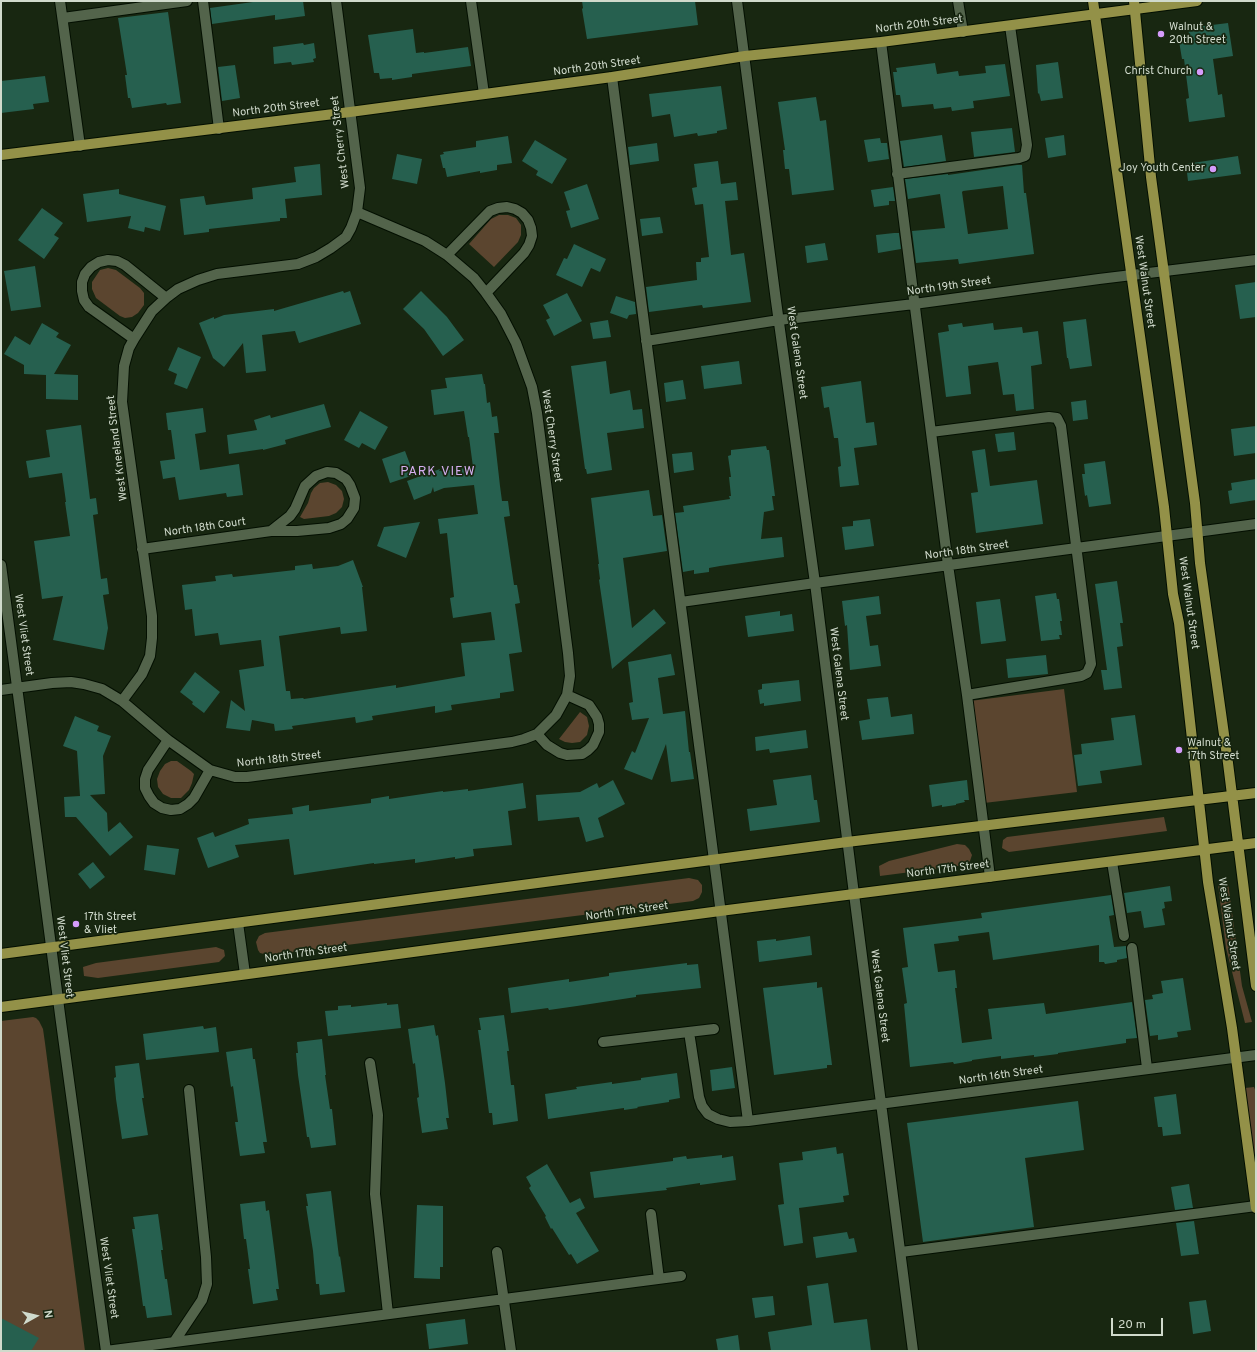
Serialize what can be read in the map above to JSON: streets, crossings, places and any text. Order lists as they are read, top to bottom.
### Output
{
  "streets": {
    "main road": ["North 20th Street", "West Walnut Street", "North 17th Street"],
    "street": [
      "West Cherry Street",
      "North 19th Street",
      "West Galena Street",
      "West Kneeland Street",
      "North 18th Court",
      "North 18th Street",
      "West Vliet Street",
      "North 16th Street"
    ]
  },
  "crossings": [
    ["North 20th Street", "West Cherry Street"],
    ["North 20th Street", "West Walnut Street"],
    ["North 20th Street", "West Galena Street"],
    ["West Cherry Street", "West Kneeland Street"],
    ["West Cherry Street", "North 18th Street"],
    ["West Walnut Street", "North 19th Street"],
    ["West Walnut Street", "North 18th Street"],
    ["West Walnut Street", "North 17th Street"],
    ["West Walnut Street", "North 16th Street"],
    ["North 19th Street", "West Galena Street"],
    ["West Galena Street", "North 18th Street"],
    ["West Galena Street", "North 17th Street"],
    ["West Galena Street", "North 16th Street"],
    ["West Kneeland Street", "North 18th Court"],
    ["West Kneeland Street", "North 18th Street"],
    ["North 18th Street", "West Vliet Street"],
    ["West Vliet Street", "North 17th Street"]
  ],
  "districts": ["PARK VIEW"],
  "places": [
    "Walnut & 20th Street",
    "Christ Church",
    "Joy Youth Center",
    "Walnut & 17th Street",
    "17th Street & Vliet"
  ],
  "scale_bar": "20 m",
  "north": "right"
}
